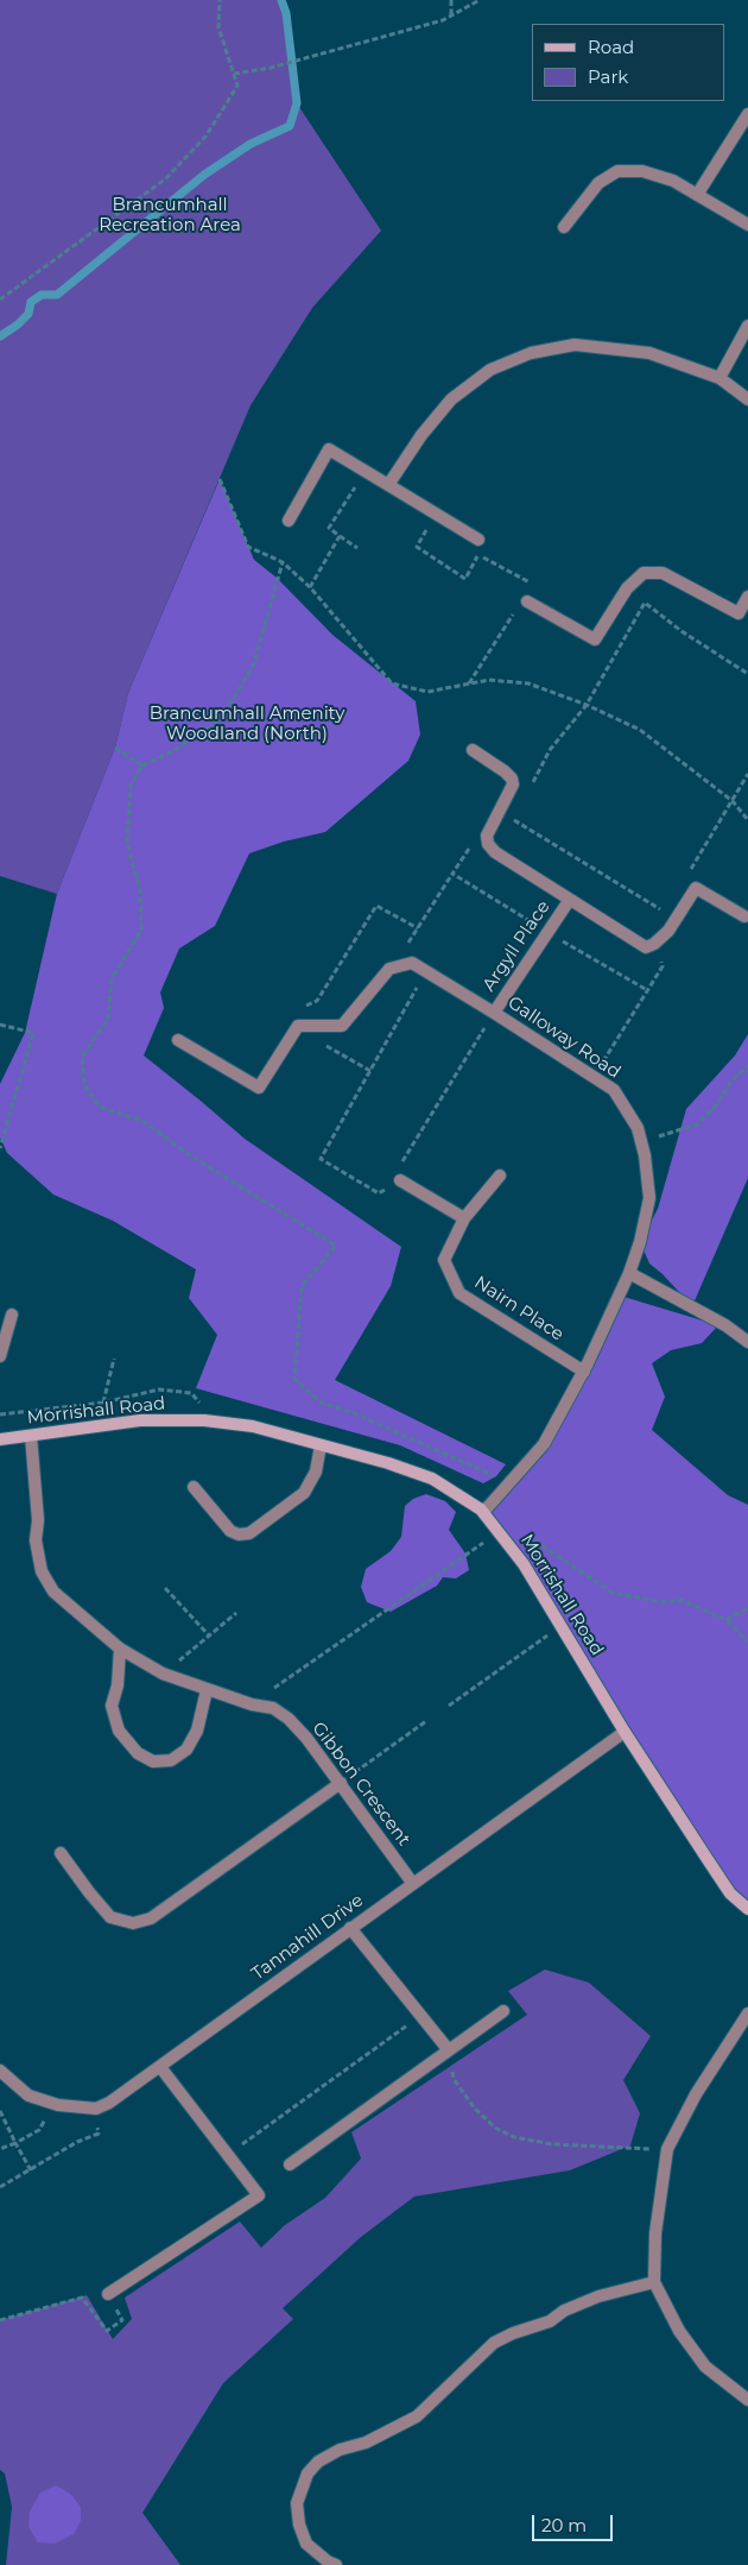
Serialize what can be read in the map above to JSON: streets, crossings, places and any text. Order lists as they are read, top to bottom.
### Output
{
  "streets": {
    "street": [
      "Argyll Place",
      "Galloway Road",
      "Nairn Place",
      "Morrishall Road",
      "Gibbon Crescent",
      "Tannahill Drive"
    ]
  },
  "crossings": [
    ["Argyll Place", "Galloway Road"],
    ["Galloway Road", "Nairn Place"],
    ["Galloway Road", "Morrishall Road"],
    ["Morrishall Road", "Gibbon Crescent"],
    ["Morrishall Road", "Tannahill Drive"],
    ["Gibbon Crescent", "Tannahill Drive"]
  ],
  "parks": ["Brancumhall Recreation Area", "Brancumhall Amenity Woodland (North)"],
  "legend": ["Road", "Park"],
  "scale_bar": "20 m"
}
